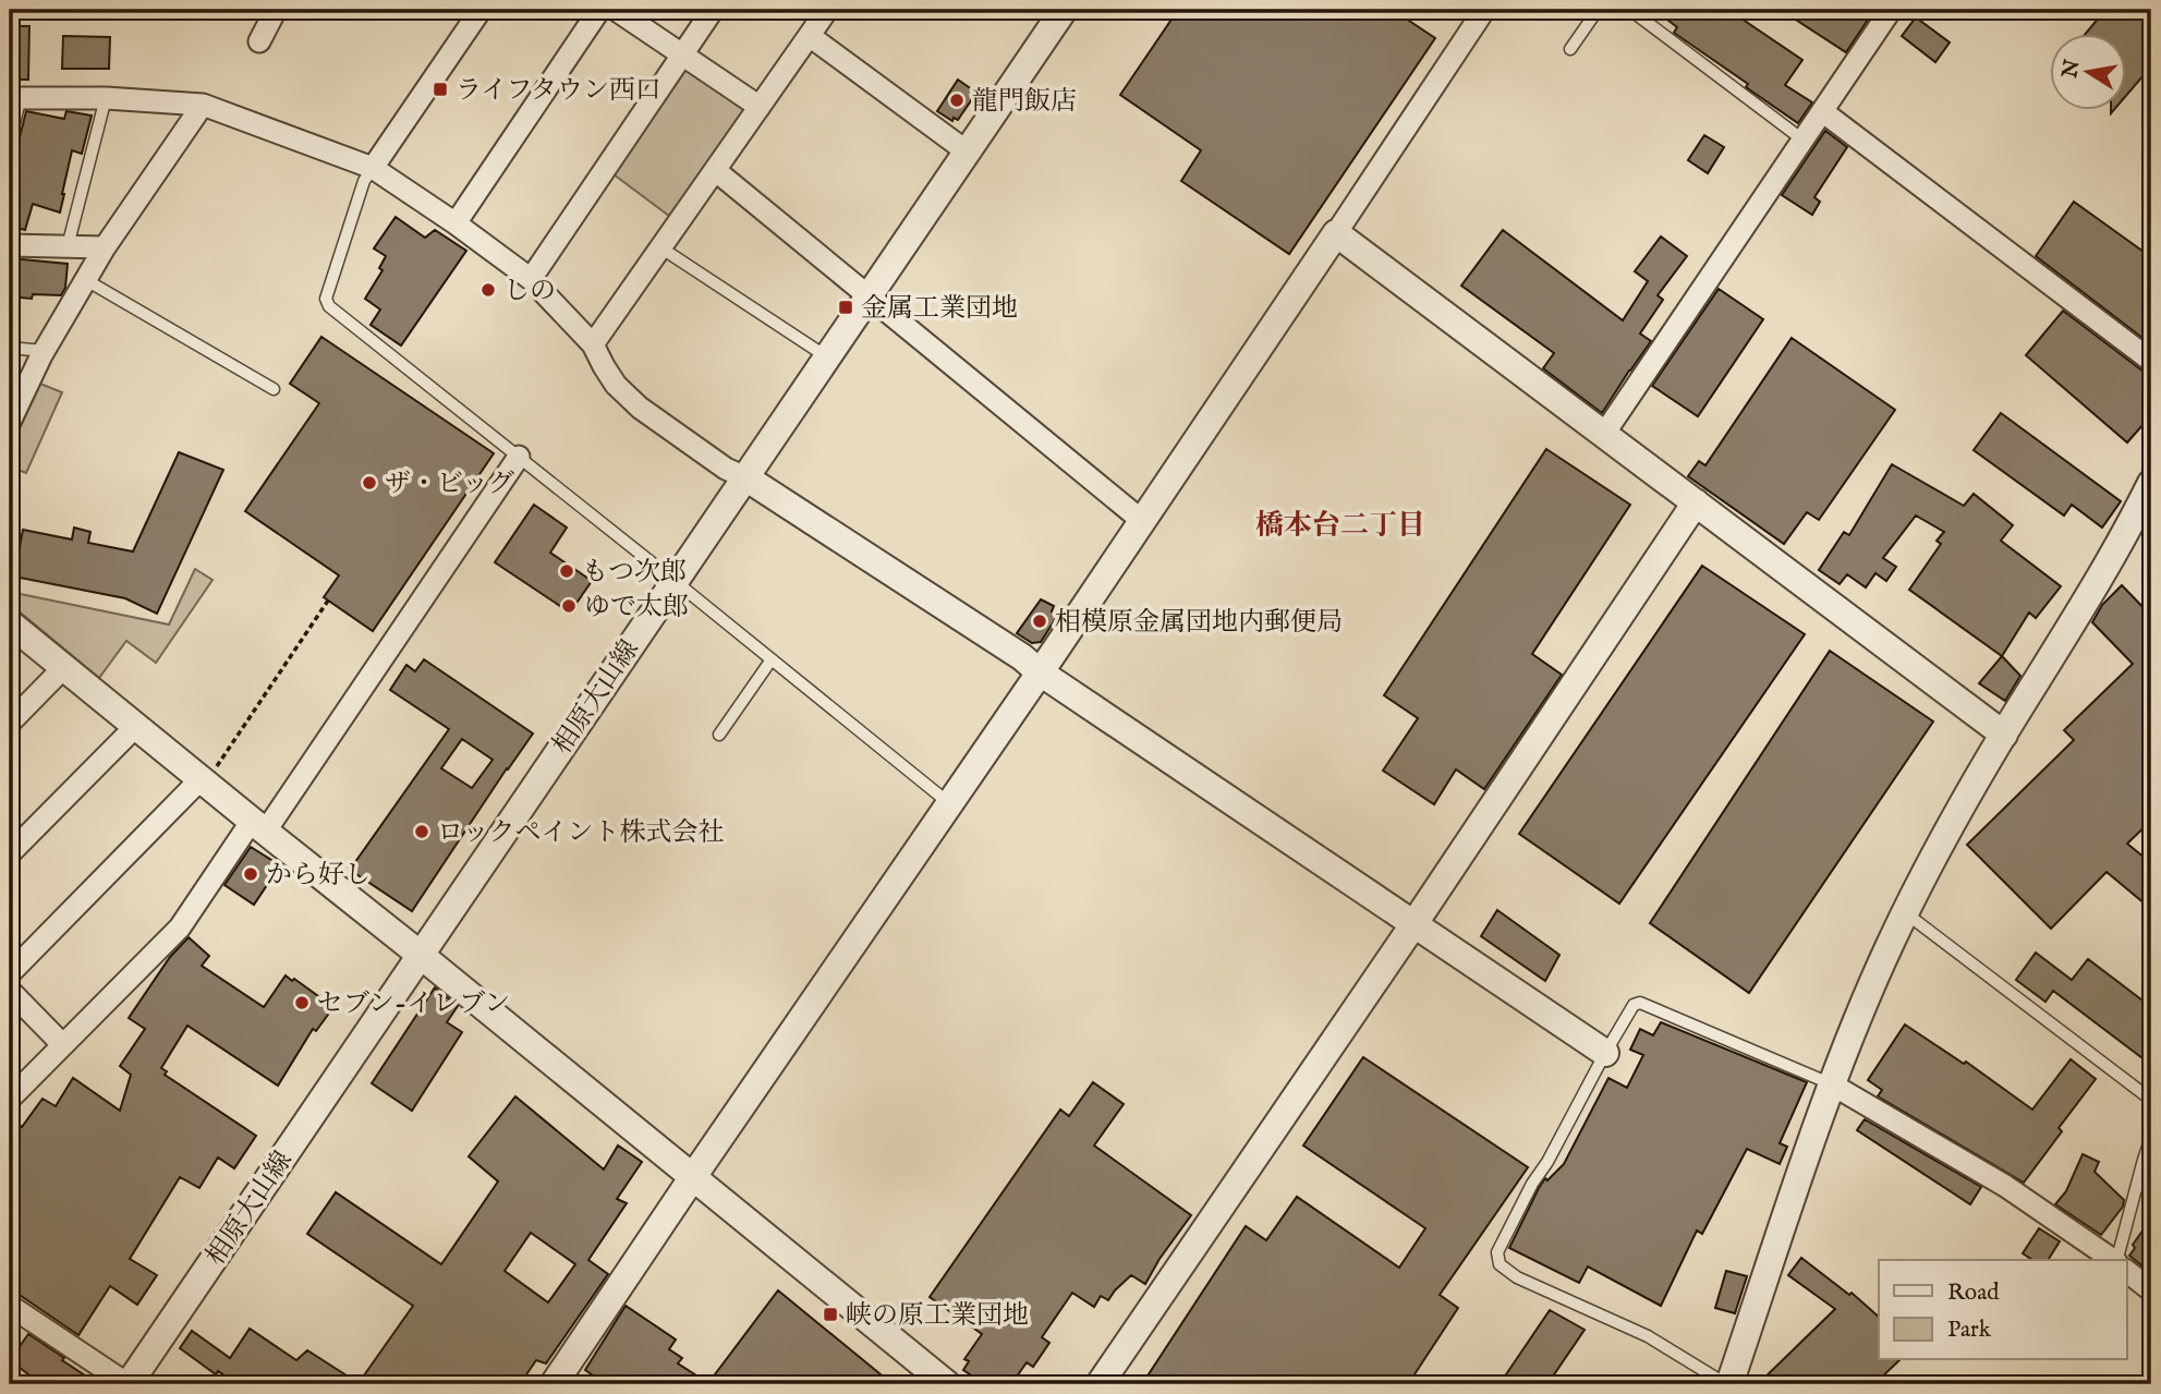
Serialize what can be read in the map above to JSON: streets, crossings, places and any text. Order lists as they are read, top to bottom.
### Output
{
  "streets": {
    "street": ["相原大山線"]
  },
  "districts": ["橋本台二丁目"],
  "places": {
    "transit": ["ライフタウン西口", "金属工業団地", "峡の原工業団地"],
    "other": [
      "龍門飯店",
      "しの",
      "ザ・ビッグ",
      "もつ次郎",
      "ゆで太郎",
      "相模原金属団地内郵便局",
      "ロックペイント株式会社",
      "から好し",
      "セブン-イレブン"
    ]
  },
  "legend": ["Road", "Park"],
  "north": "left"
}
